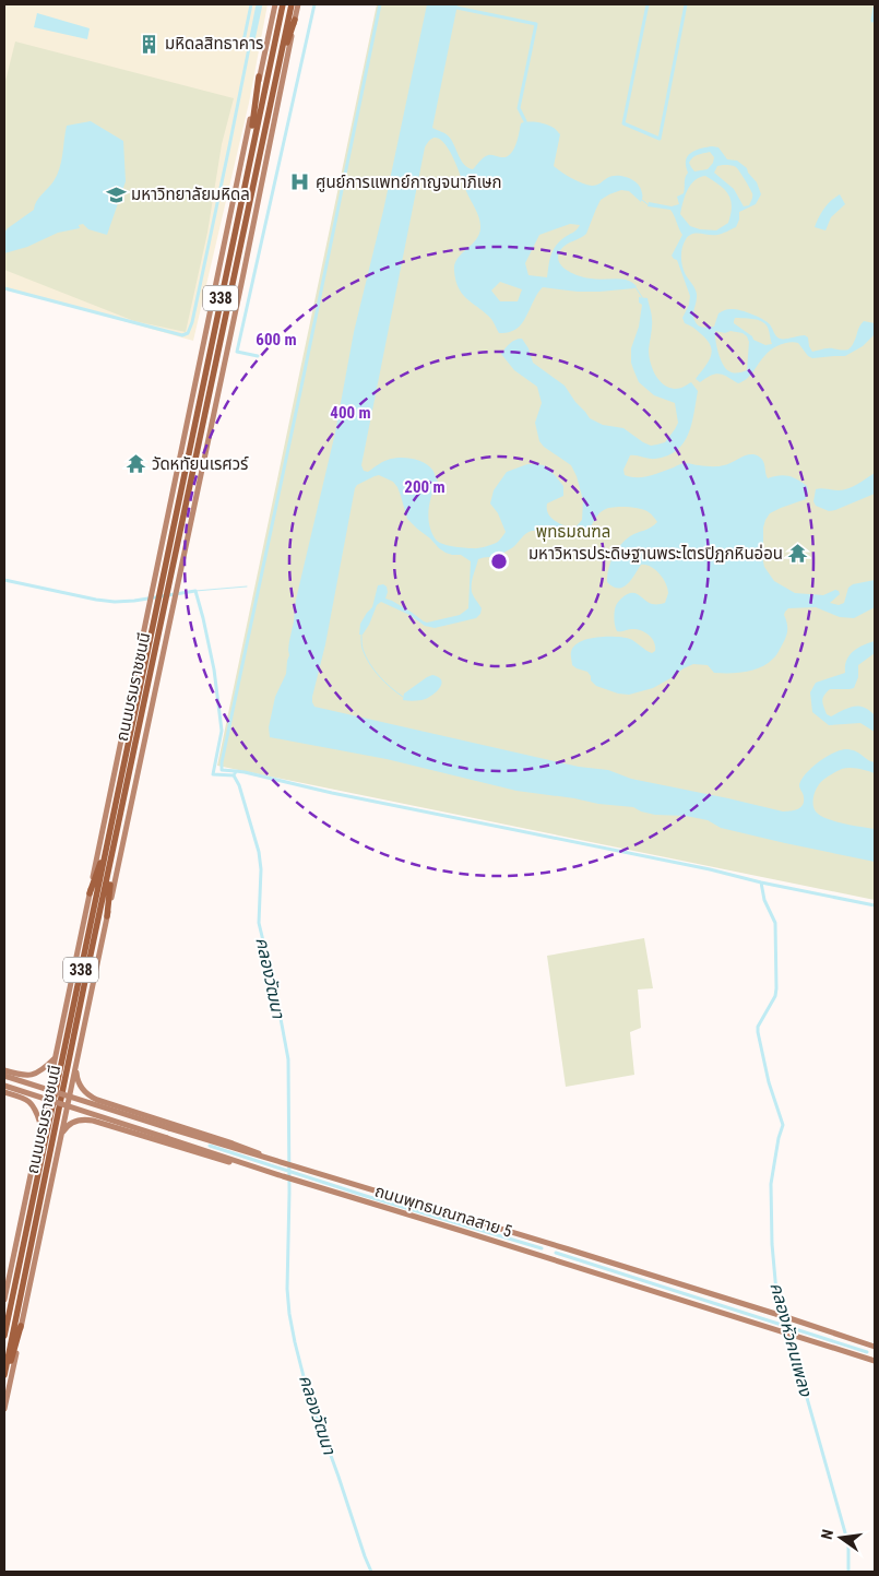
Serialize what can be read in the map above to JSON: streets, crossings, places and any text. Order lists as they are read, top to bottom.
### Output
{
  "streets": {
    "highway": ["338", "ถนนบรมราชชนนี"],
    "main road": ["ถนนพุทธมณฑลสาย 5"]
  },
  "crossings": [
    ["338", "ถนนบรมราชชนนี"]
  ],
  "water": ["คลองวัฒนา", "คลองหัวคนเพลง"],
  "parks": ["พุทธมณฑล"],
  "places": {
    "building": ["มหิดลสิทธาคาร"],
    "hospital": ["ศูนย์การแพทย์กาญจนาภิเษก"],
    "school or university": ["มหาวิทยาลัยมหิดล"],
    "temple": ["วัดหทัยนเรศวร์", "มหาวิหารประดิษฐานพระไตรปิฏกหินอ่อน"]
  },
  "north": "left",
  "rings": ["600 m", "400 m", "200 m"]
}
